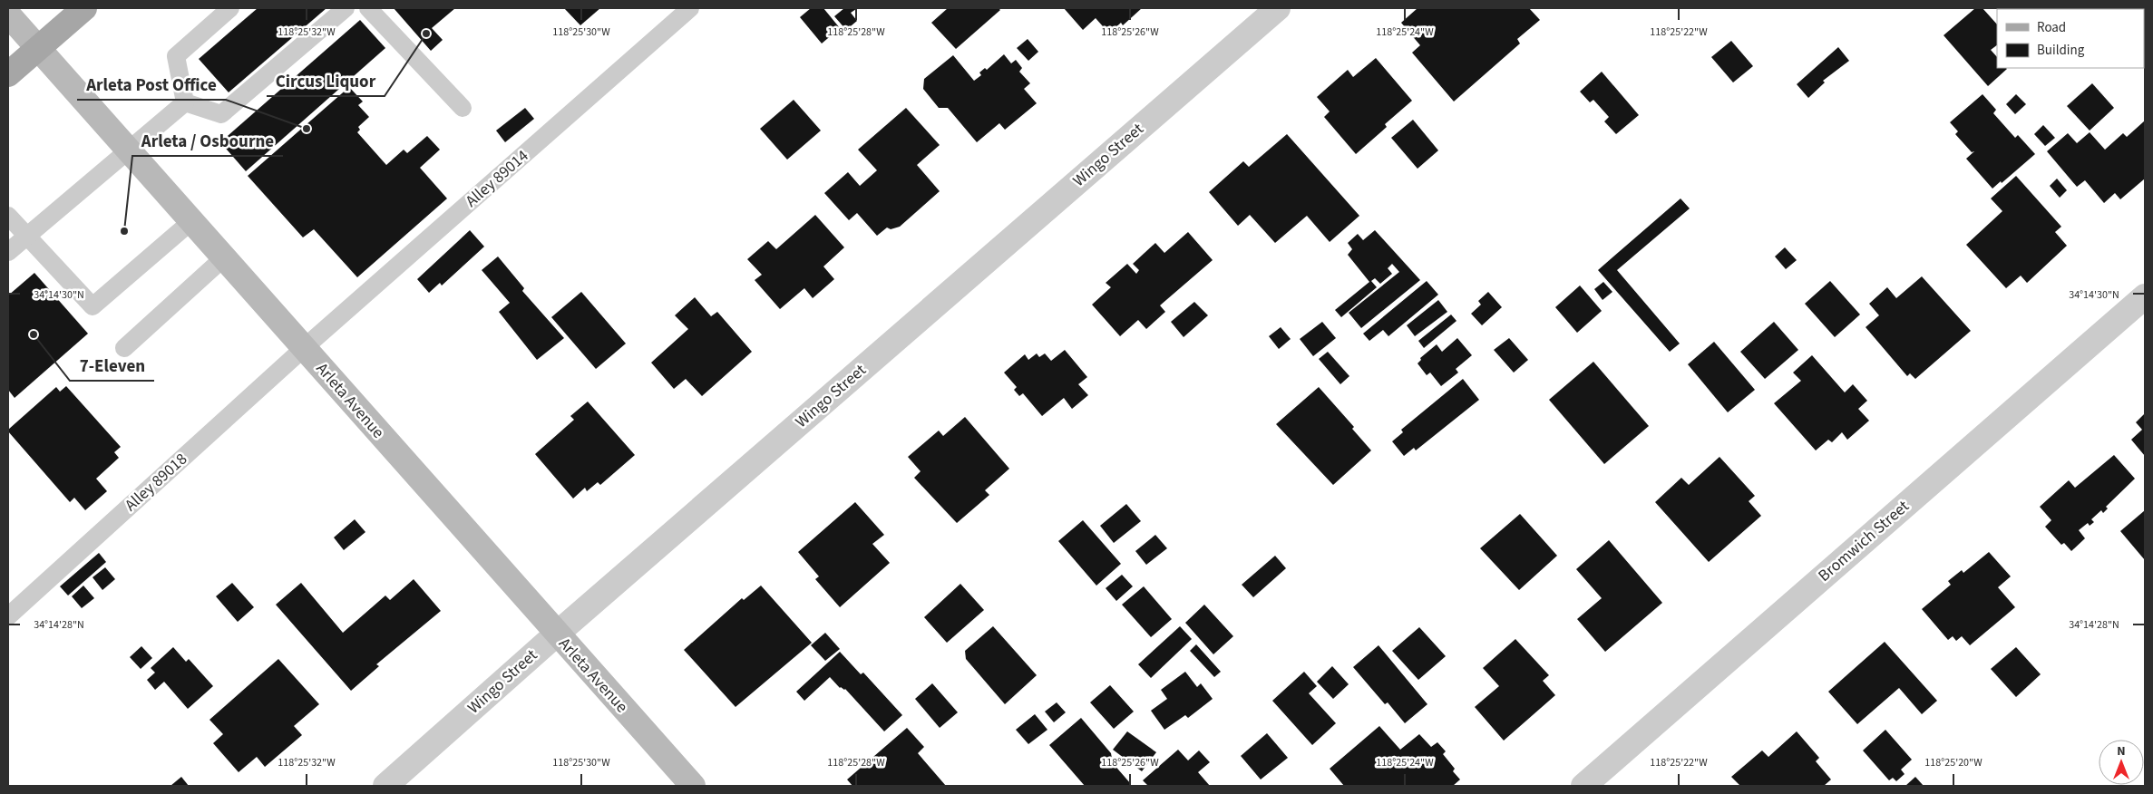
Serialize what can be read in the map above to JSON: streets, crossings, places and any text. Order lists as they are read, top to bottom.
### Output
{
  "streets": {
    "main road": ["Arleta Avenue"],
    "street": ["Wingo Street", "Bromwich Street"],
    "lane": ["Alley 89014", "Alley 89018"]
  },
  "crossings": [
    ["Wingo Street", "Arleta Avenue"],
    ["Alley 89014", "Arleta Avenue"],
    ["Alley 89014", "Alley 89018"],
    ["Arleta Avenue", "Alley 89018"]
  ],
  "places": [
    "Circus Liquor",
    "Arleta Post Office",
    "Arleta / Osbourne",
    "7-Eleven"
  ],
  "legend": ["Road", "Building"],
  "north": "top",
  "coordinates": [
    "118°25'32\"W",
    "118°25'30\"W",
    "118°25'28\"W",
    "118°25'26\"W",
    "118°25'24\"W",
    "118°25'22\"W",
    "34°14'30\"N",
    "34°14'28\"N",
    "118°25'20\"W"
  ]
}
